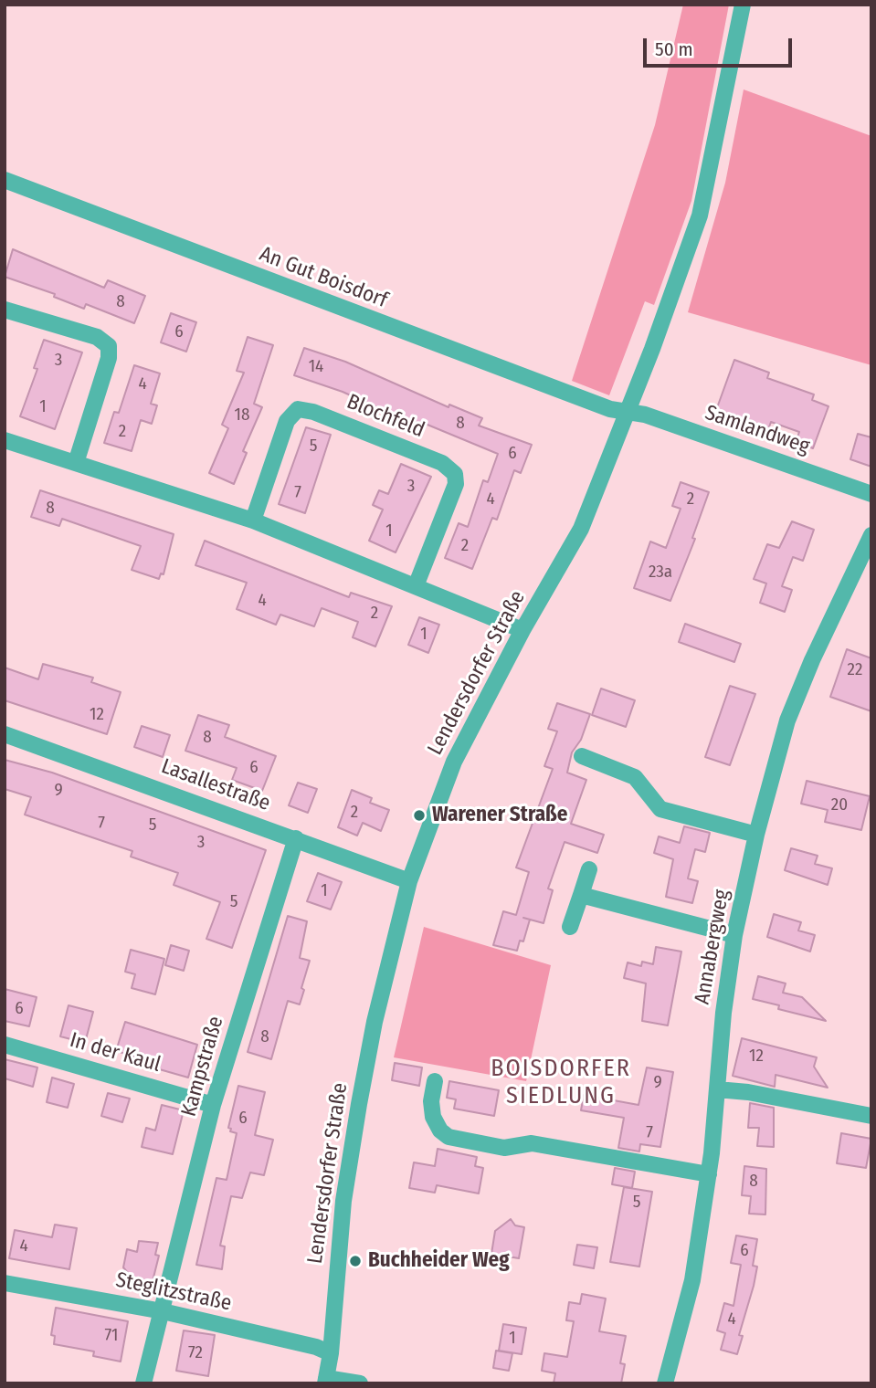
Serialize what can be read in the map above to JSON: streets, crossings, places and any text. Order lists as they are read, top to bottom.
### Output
{
  "streets": {
    "street": [
      "An Gut Boisdorf",
      "Blochfeld",
      "Samlandweg",
      "Lendersdorfer Straße",
      "Lasallestraße",
      "Annabergweg",
      "In der Kaul",
      "Kampstraße",
      "Steglitzstraße"
    ]
  },
  "crossings": [
    ["An Gut Boisdorf", "Samlandweg"],
    ["An Gut Boisdorf", "Lendersdorfer Straße"],
    ["Samlandweg", "Lendersdorfer Straße"],
    ["Lendersdorfer Straße", "Lasallestraße"],
    ["Lendersdorfer Straße", "Steglitzstraße"],
    ["Lasallestraße", "Kampstraße"],
    ["In der Kaul", "Kampstraße"],
    ["Kampstraße", "Steglitzstraße"]
  ],
  "districts": ["BOISDORFER SIEDLUNG"],
  "places": ["Warener Straße", "Buchheider Weg"],
  "house_numbers": [
    "8",
    "6",
    "3",
    "14",
    "4",
    "1",
    "18",
    "8",
    "2",
    "5",
    "6",
    "3",
    "7",
    "4",
    "2",
    "8",
    "1",
    "2",
    "23a",
    "4",
    "2",
    "1",
    "22",
    "12",
    "8",
    "6",
    "9",
    "20",
    "2",
    "7",
    "5",
    "3",
    "1",
    "5",
    "6",
    "8",
    "12",
    "9",
    "6",
    "7",
    "8",
    "5",
    "4",
    "6",
    "4",
    "71",
    "1",
    "72"
  ],
  "scale_bar": "50 m"
}
